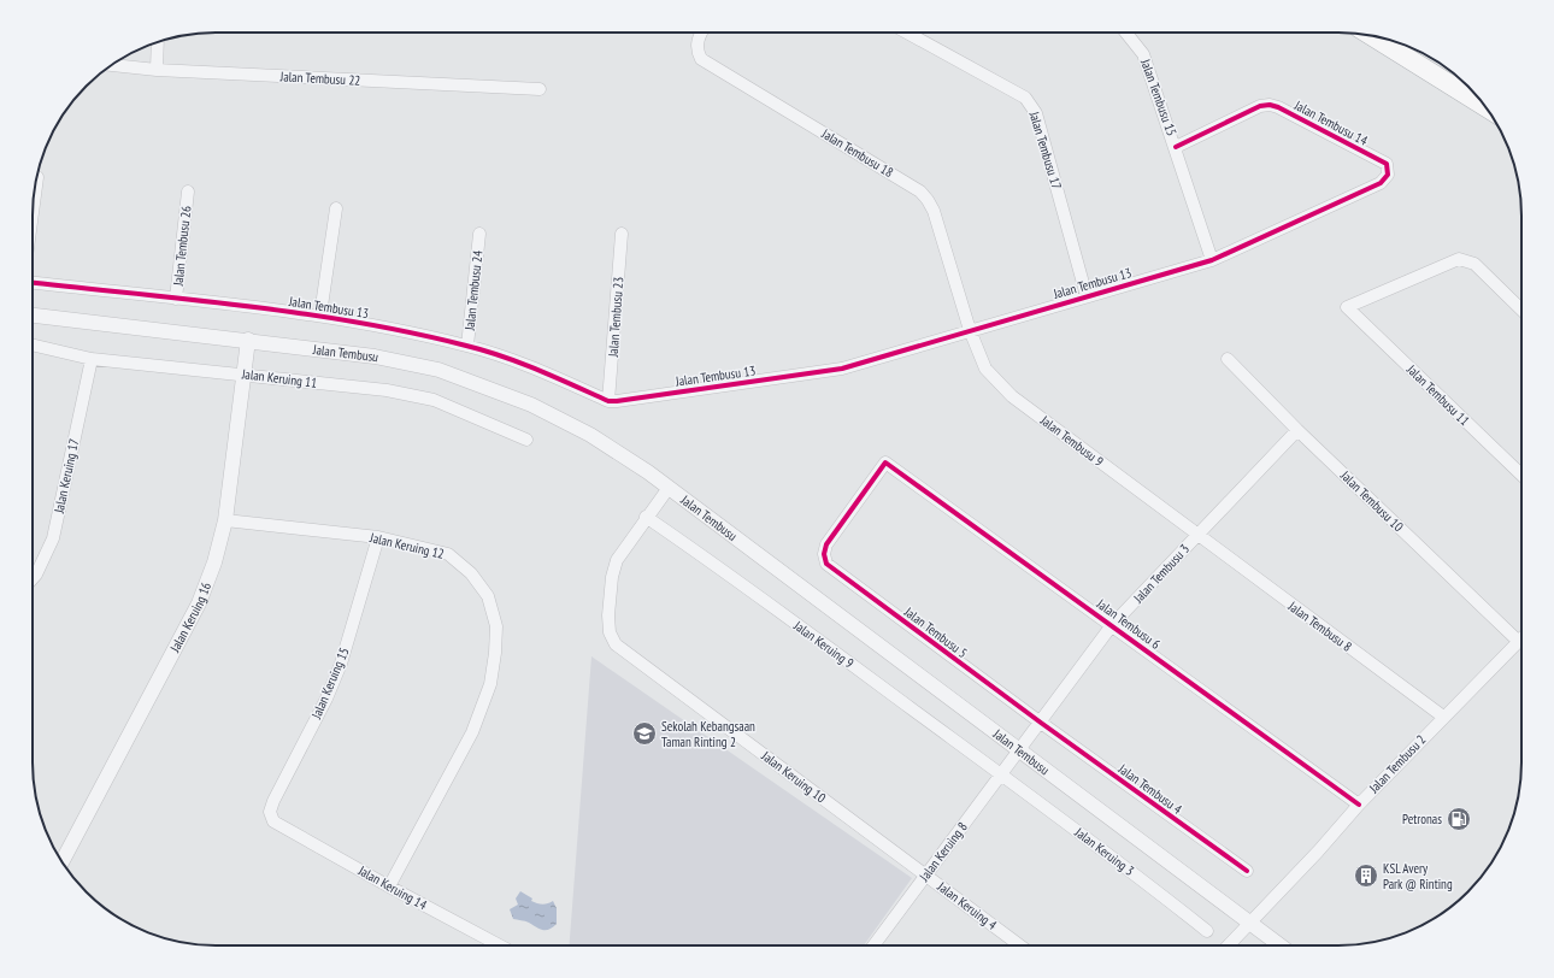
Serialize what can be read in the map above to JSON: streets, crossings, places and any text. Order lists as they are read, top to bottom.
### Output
{
  "streets": {
    "street": [
      "Jalan Tembusu 22",
      "Jalan Tembusu 15",
      "Jalan Tembusu 14",
      "Jalan Tembusu 17",
      "Jalan Tembusu 18",
      "Jalan Tembusu 26",
      "Jalan Tembusu 13",
      "Jalan Tembusu 24",
      "Jalan Tembusu 23",
      "Jalan Tembusu",
      "Jalan Keruing 11",
      "Jalan Tembusu 11",
      "Jalan Tembusu 9",
      "Jalan Keruing 17",
      "Jalan Tembusu 10",
      "Jalan Keruing 12",
      "Jalan Tembusu 3",
      "Jalan Keruing 16",
      "Jalan Tembusu 6",
      "Jalan Tembusu 8",
      "Jalan Tembusu 5",
      "Jalan Keruing 9",
      "Jalan Keruing 15",
      "Jalan Tembusu 2",
      "Jalan Keruing 10",
      "Jalan Tembusu 4",
      "Jalan Keruing 8",
      "Jalan Keruing 3",
      "Jalan Keruing 14",
      "Jalan Keruing 4"
    ]
  },
  "crossings": [
    ["Jalan Tembusu 15", "Jalan Tembusu 14"],
    ["Jalan Tembusu 15", "Jalan Tembusu 13"],
    ["Jalan Tembusu 14", "Jalan Tembusu 13"],
    ["Jalan Tembusu 17", "Jalan Tembusu 13"],
    ["Jalan Tembusu 18", "Jalan Tembusu 13"],
    ["Jalan Tembusu 18", "Jalan Tembusu 9"],
    ["Jalan Tembusu 26", "Jalan Tembusu 13"],
    ["Jalan Tembusu 13", "Jalan Tembusu 24"],
    ["Jalan Tembusu 13", "Jalan Tembusu 23"],
    ["Jalan Tembusu 13", "Jalan Tembusu 9"],
    ["Jalan Tembusu", "Jalan Tembusu 3"],
    ["Jalan Tembusu", "Jalan Keruing 16"],
    ["Jalan Tembusu", "Jalan Tembusu 2"],
    ["Jalan Tembusu", "Jalan Keruing 8"],
    ["Jalan Keruing 11", "Jalan Keruing 17"],
    ["Jalan Keruing 11", "Jalan Keruing 16"],
    ["Jalan Tembusu 9", "Jalan Tembusu 3"],
    ["Jalan Tembusu 9", "Jalan Tembusu 8"],
    ["Jalan Tembusu 10", "Jalan Tembusu 3"],
    ["Jalan Tembusu 10", "Jalan Tembusu 2"],
    ["Jalan Keruing 12", "Jalan Keruing 16"],
    ["Jalan Keruing 12", "Jalan Keruing 15"],
    ["Jalan Keruing 12", "Jalan Keruing 14"],
    ["Jalan Tembusu 3", "Jalan Tembusu 6"],
    ["Jalan Tembusu 3", "Jalan Tembusu 8"],
    ["Jalan Tembusu 3", "Jalan Tembusu 5"],
    ["Jalan Tembusu 3", "Jalan Tembusu 4"],
    ["Jalan Tembusu 3", "Jalan Keruing 8"],
    ["Jalan Tembusu 6", "Jalan Tembusu 5"],
    ["Jalan Tembusu 6", "Jalan Tembusu 2"],
    ["Jalan Tembusu 8", "Jalan Tembusu 2"],
    ["Jalan Tembusu 5", "Jalan Tembusu 4"],
    ["Jalan Keruing 9", "Jalan Keruing 10"],
    ["Jalan Keruing 9", "Jalan Keruing 8"],
    ["Jalan Keruing 9", "Jalan Keruing 3"],
    ["Jalan Keruing 15", "Jalan Keruing 14"],
    ["Jalan Keruing 10", "Jalan Keruing 8"],
    ["Jalan Keruing 10", "Jalan Keruing 4"],
    ["Jalan Keruing 8", "Jalan Keruing 3"],
    ["Jalan Keruing 8", "Jalan Keruing 4"]
  ],
  "places": {
    "school or university": ["Sekolah Kebangsaan Taman Rinting 2"],
    "fuel station": ["Petronas"],
    "building": ["KSL Avery Park @ Rinting"]
  }
}
